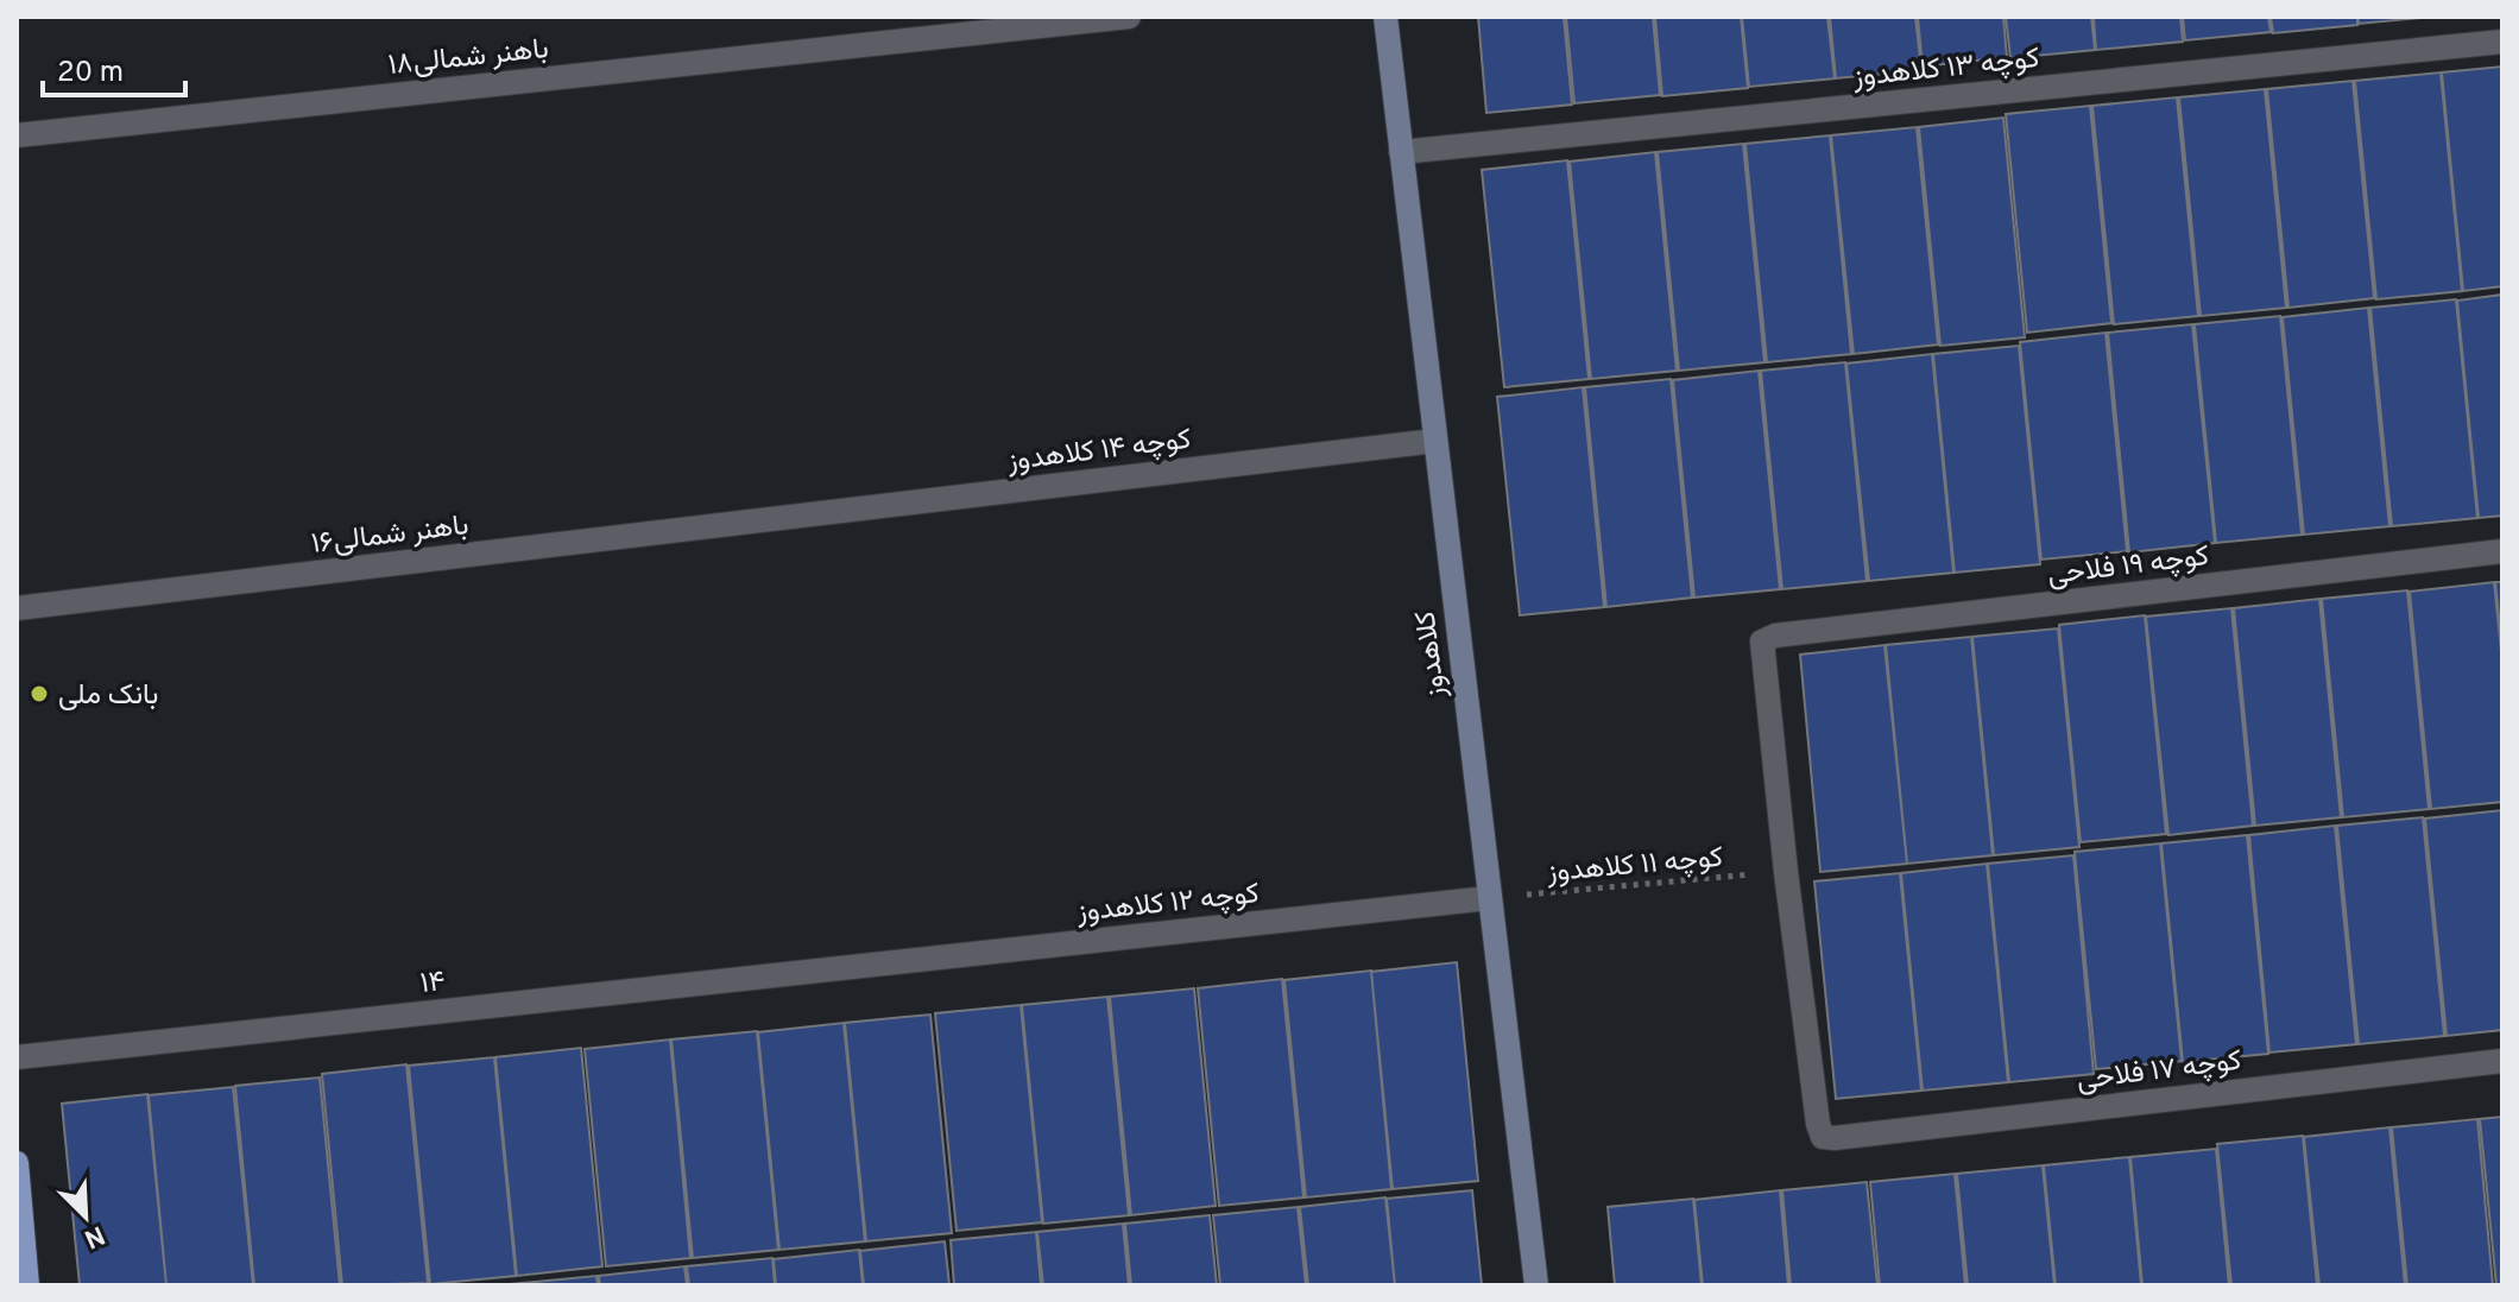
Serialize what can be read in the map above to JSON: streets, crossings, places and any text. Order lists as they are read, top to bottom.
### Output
{
  "streets": {
    "street": [
      "باهنر شمالی۱۸",
      "کوچه ۱۳ کلاهدوز",
      "کوچه ۱۴ کلاهدوز",
      "باهنر شمالی۱۶",
      "کوچه ۱۹ فلاحی",
      "کلاهدوز",
      "کوچه ۱۲ کلاهدوز",
      "۱۴",
      "کوچه ۱۷ فلاحی"
    ],
    "path": ["کوچه ۱۱ کلاهدوز"]
  },
  "crossings": [
    ["کوچه ۱۳ کلاهدوز", "کلاهدوز"],
    ["کوچه ۱۴ کلاهدوز", "باهنر شمالی۱۶"],
    ["کوچه ۱۴ کلاهدوز", "کلاهدوز"],
    ["کوچه ۱۹ فلاحی", "کوچه ۱۱ کلاهدوز"],
    ["کوچه ۱۹ فلاحی", "کوچه ۱۷ فلاحی"],
    ["کلاهدوز", "کوچه ۱۱ کلاهدوز"],
    ["کلاهدوز", "کوچه ۱۲ کلاهدوز"],
    ["کوچه ۱۱ کلاهدوز", "کوچه ۱۲ کلاهدوز"],
    ["کوچه ۱۱ کلاهدوز", "کوچه ۱۷ فلاحی"],
    ["کوچه ۱۲ کلاهدوز", "۱۴"]
  ],
  "places": ["بانک ملی"],
  "scale_bar": "20 m",
  "north": "bottom right"
}
